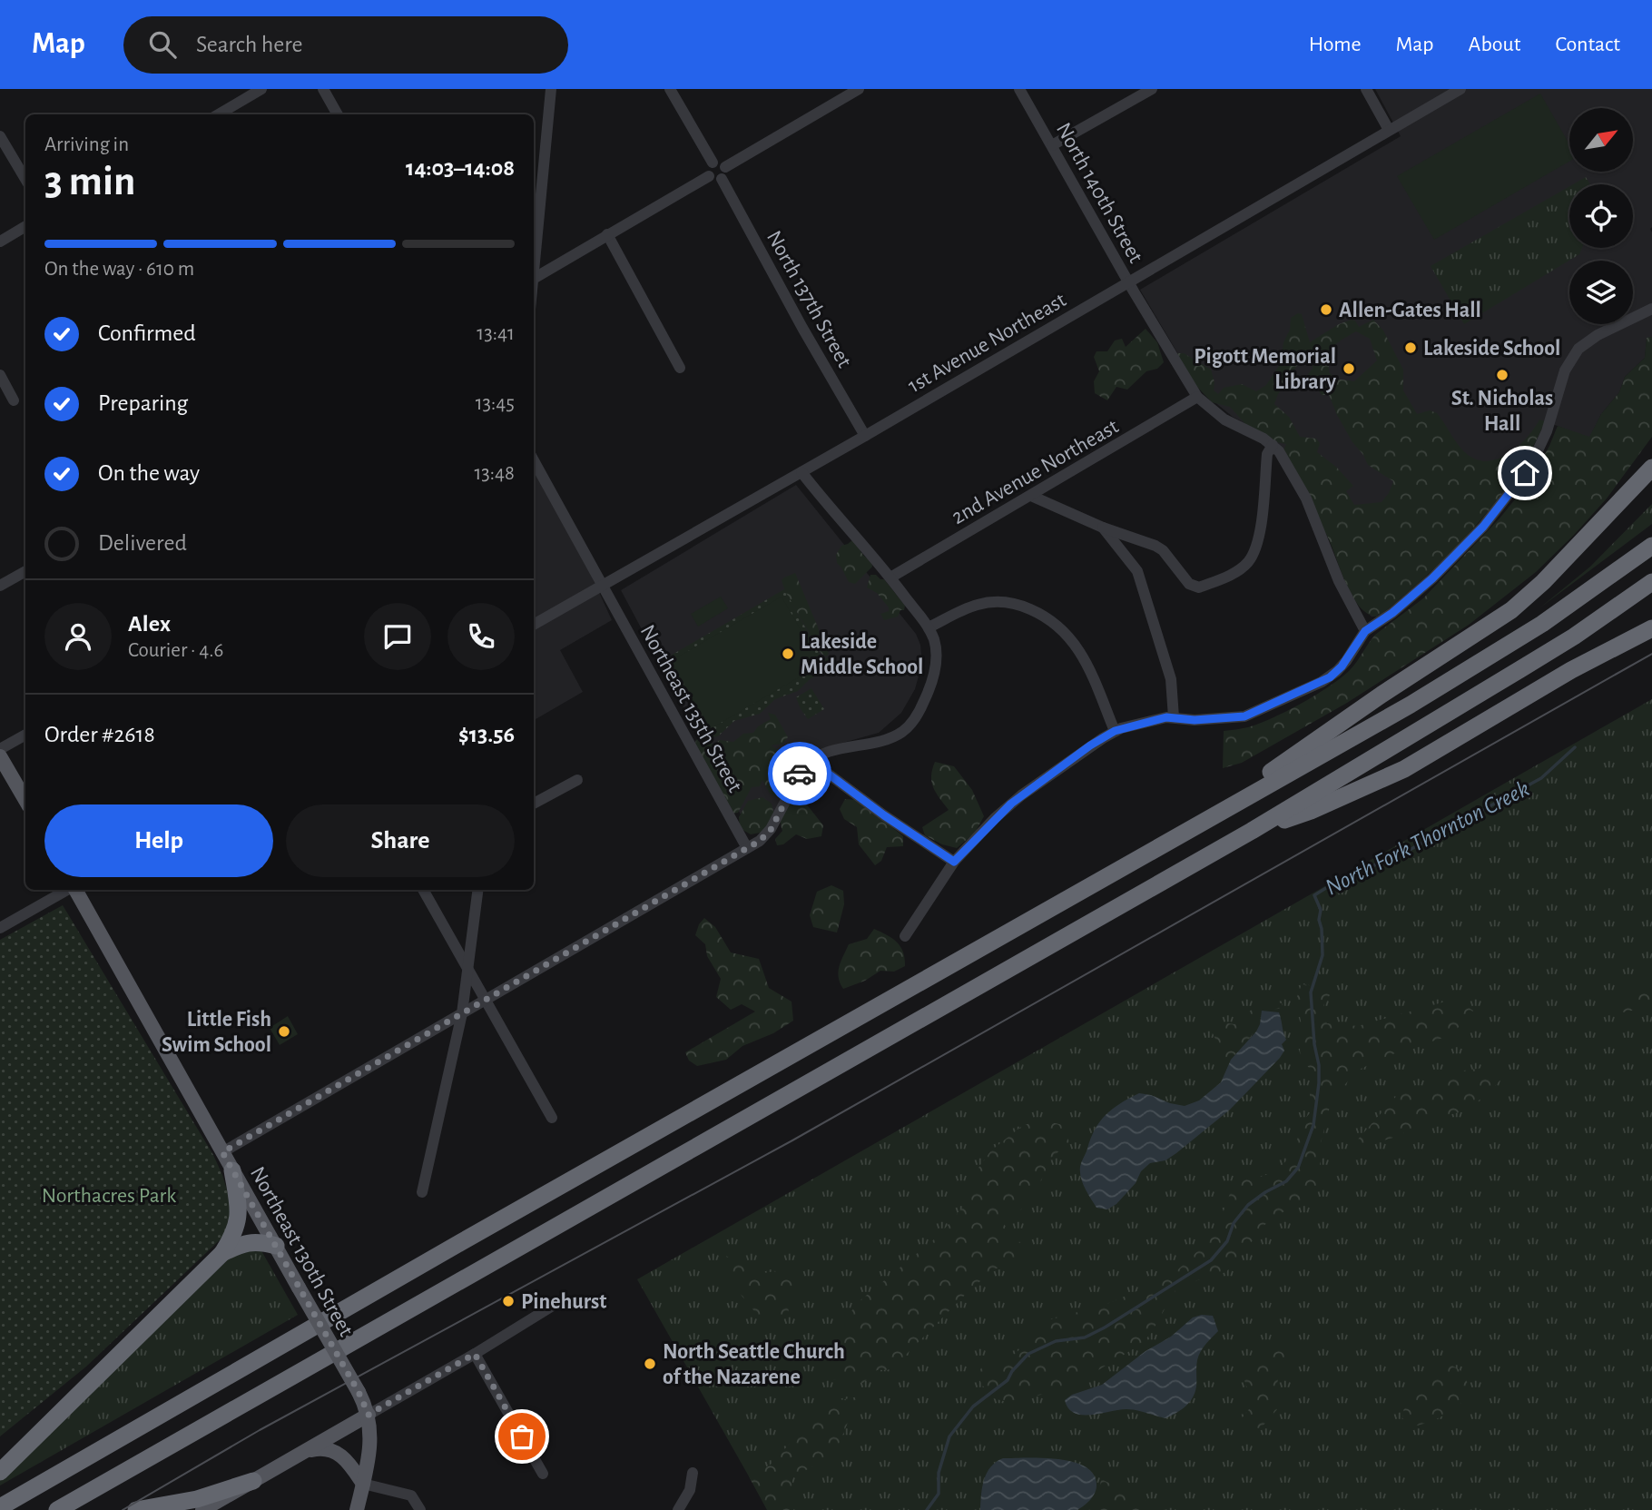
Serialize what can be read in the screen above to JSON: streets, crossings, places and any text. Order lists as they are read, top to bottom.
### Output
{
  "streets": {
    "main road": ["Northeast 130th Street"],
    "street": [
      "North 140th Street",
      "North 137th Street",
      "1st Avenue Northeast",
      "2nd Avenue Northeast",
      "Northeast 135th Street"
    ]
  },
  "crossings": [
    ["North 140th Street", "1st Avenue Northeast"],
    ["North 140th Street", "2nd Avenue Northeast"],
    ["North 137th Street", "1st Avenue Northeast"],
    ["1st Avenue Northeast", "Northeast 135th Street"]
  ],
  "water": ["North Fork Thornton Creek"],
  "parks": ["Northacres Park"],
  "places": [
    "Allen-Gates Hall",
    "Lakeside School",
    "Pigott Memorial Library",
    "St. Nicholas Hall",
    "Lakeside Middle School",
    "Little Fish Swim School",
    "Pinehurst",
    "North Seattle Church of the Nazarene"
  ],
  "north": "top right",
  "page": {
    "header": "Map",
    "search": "Search here",
    "nav": [
      "Home",
      "Map",
      "About",
      "Contact"
    ],
    "heading": ["3 min", "Arriving in", "14:03–14:08"],
    "panel": [
      "Alex",
      "Courier · 4.6",
      "Order #2618",
      "$13.56"
    ],
    "bar": "On the way · 610 m",
    "list": [
      ["Confirmed", "13:41"],
      ["Preparing", "13:45"],
      ["On the way", "13:48"],
      "Delivered"
    ],
    "buttons": ["Help", "Share"]
  }
}
